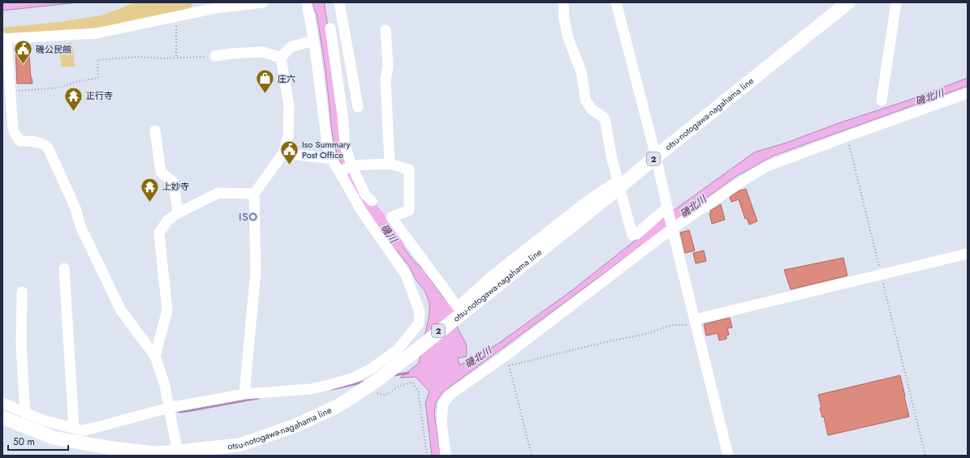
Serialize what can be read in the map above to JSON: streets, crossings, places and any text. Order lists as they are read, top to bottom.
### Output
{
  "streets": {
    "main road": ["otsu-notogawa-nagahama line", "2"]
  },
  "districts": ["ISO"],
  "water": ["磯北川", "磯川"],
  "places": {
    "public building": ["磯公民館", "Iso Summary Post Office"],
    "shop": ["庄六"],
    "temple": ["正行寺", "上妙寺"]
  },
  "scale_bar": "50 m"
}
